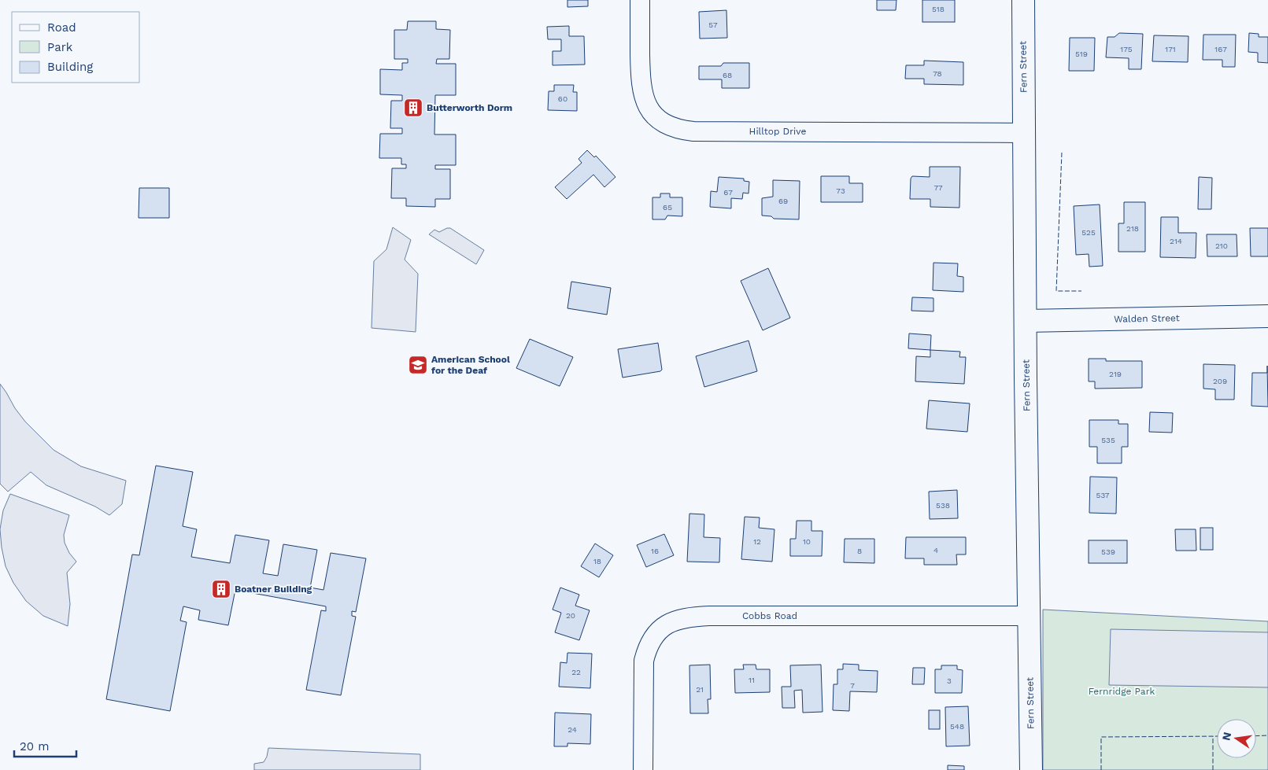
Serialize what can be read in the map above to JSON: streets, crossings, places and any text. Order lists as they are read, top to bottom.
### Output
{
  "streets": {
    "street": [
      "Fern Street",
      "Hilltop Drive",
      "Walden Street",
      "Cobbs Road"
    ]
  },
  "crossings": [
    ["Fern Street", "Hilltop Drive"],
    ["Fern Street", "Walden Street"],
    ["Fern Street", "Cobbs Road"]
  ],
  "parks": ["Fernridge Park"],
  "places": {
    "building": ["Butterworth Dorm", "Boatner Building"],
    "school or university": ["American School for the Deaf"]
  },
  "house_numbers": [
    "518",
    "57",
    "175",
    "171",
    "167",
    "519",
    "78",
    "68",
    "60",
    "77",
    "73",
    "67",
    "69",
    "65",
    "218",
    "525",
    "214",
    "210",
    "219",
    "209",
    "535",
    "537",
    "538",
    "12",
    "10",
    "4",
    "16",
    "8",
    "539",
    "18",
    "20",
    "22",
    "11",
    "3",
    "7",
    "21",
    "548",
    "24"
  ],
  "legend": ["Road", "Park", "Building"],
  "scale_bar": "20 m",
  "north": "left"
}
